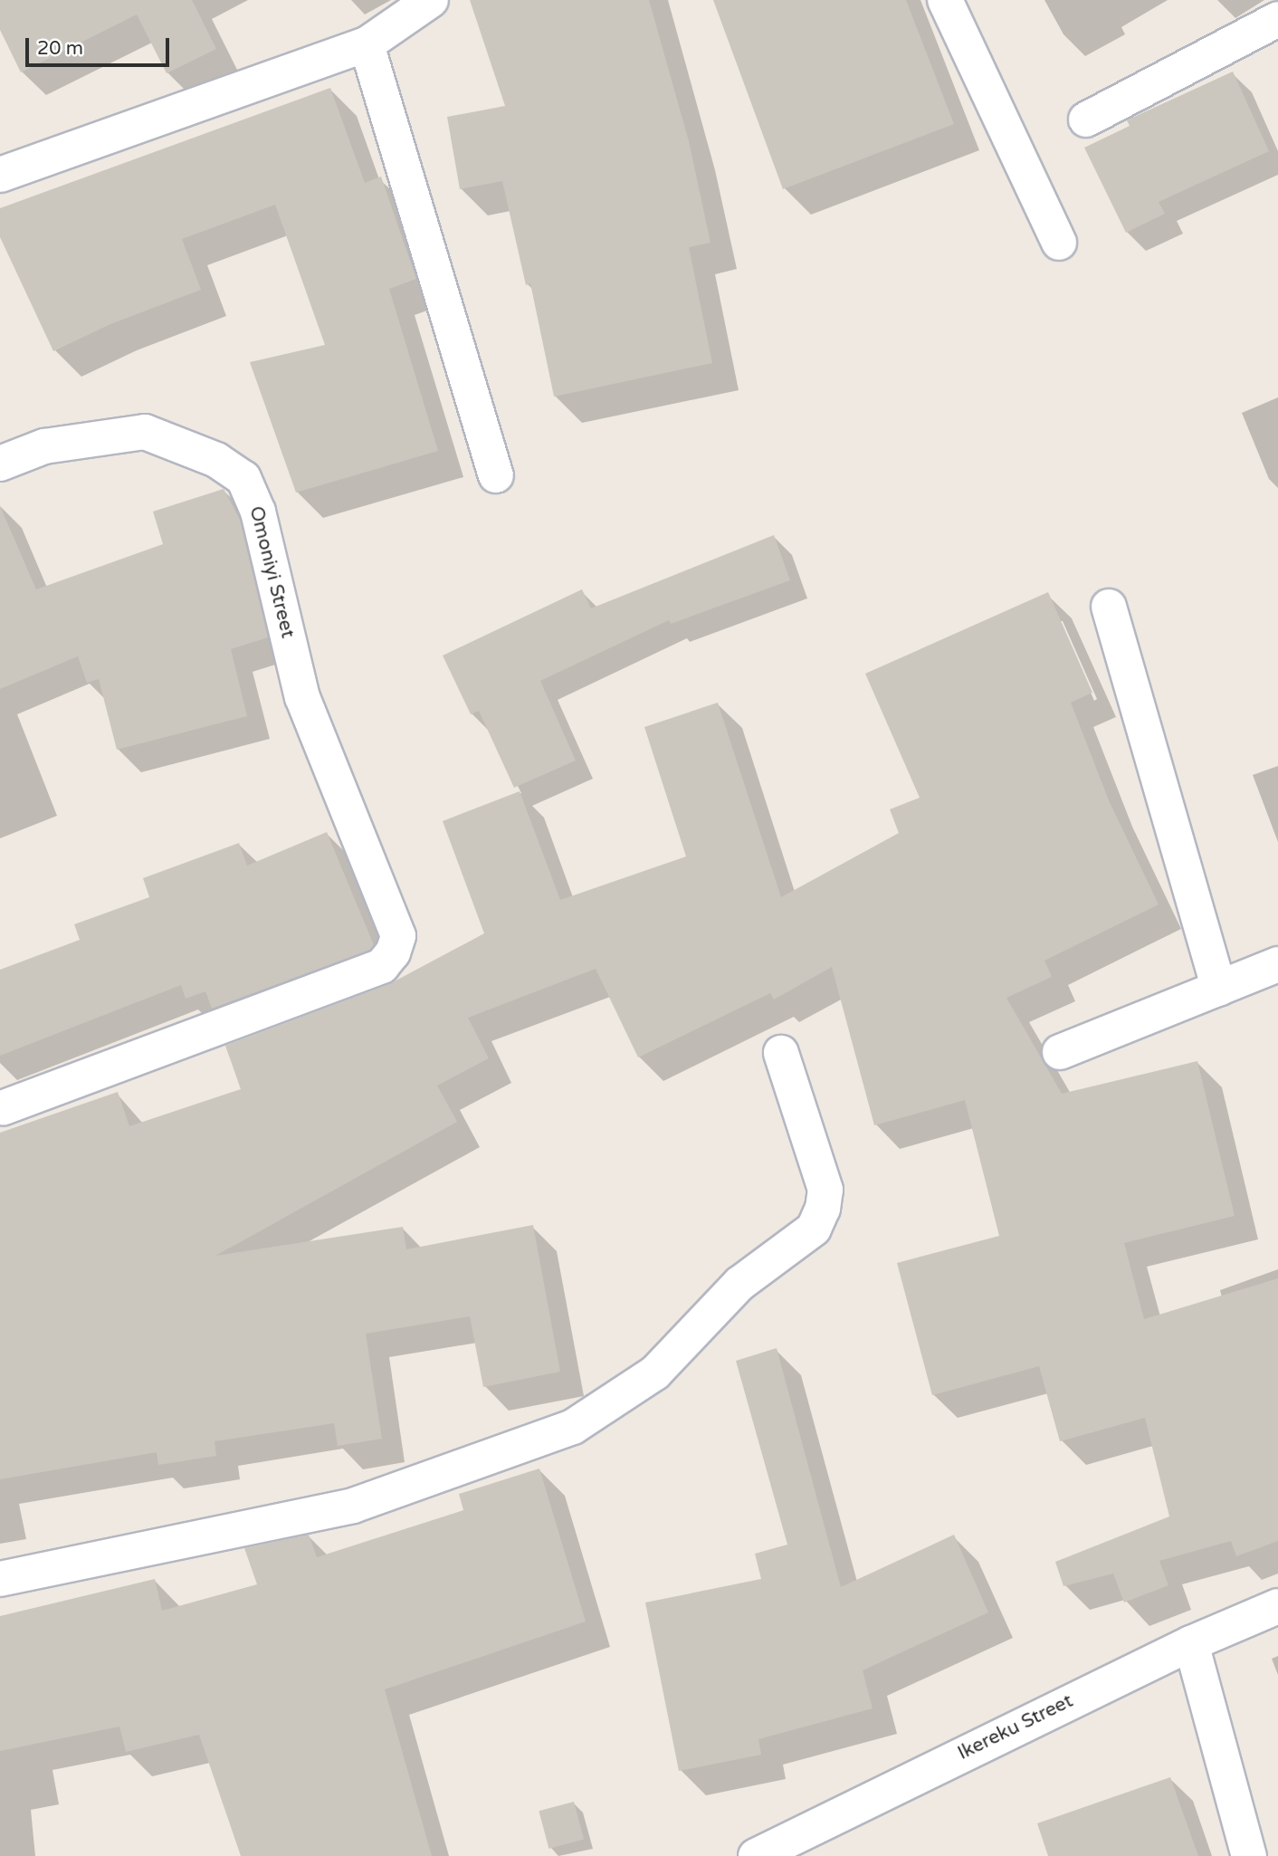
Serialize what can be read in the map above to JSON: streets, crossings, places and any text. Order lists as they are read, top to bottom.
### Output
{
  "streets": {
    "street": ["Omoniyi Street", "Ikereku Street"]
  },
  "scale_bar": "20 m"
}
